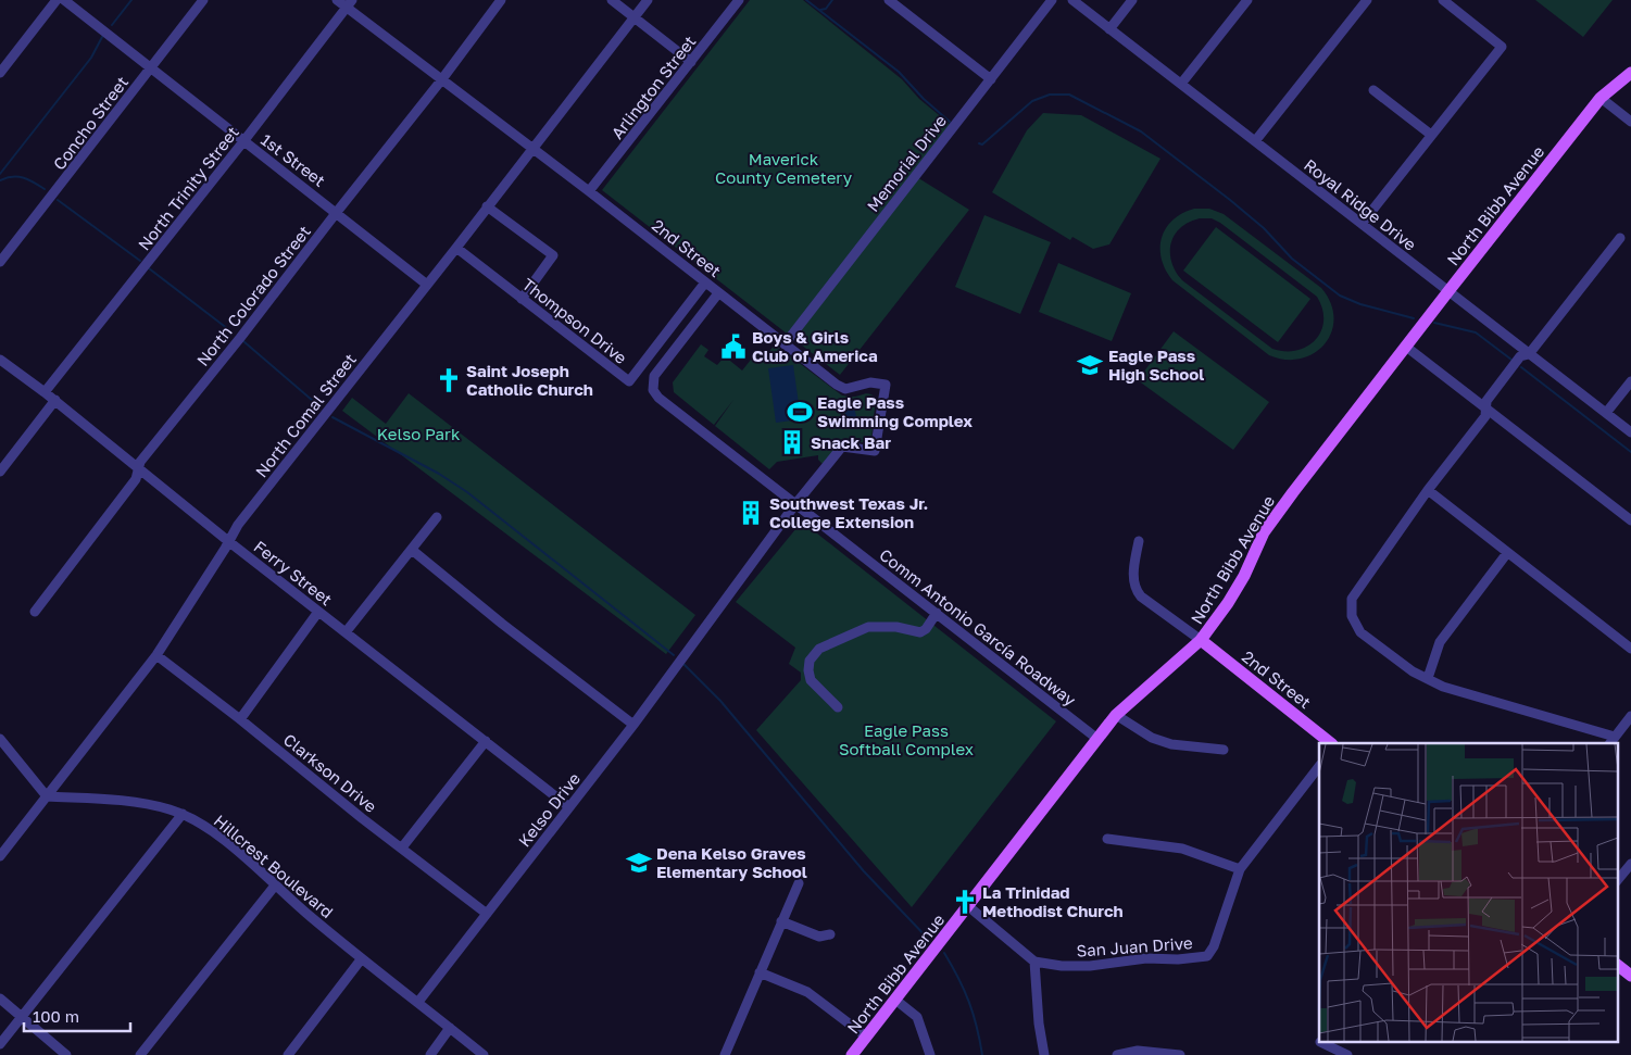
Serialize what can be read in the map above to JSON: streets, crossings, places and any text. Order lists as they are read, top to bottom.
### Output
{
  "streets": {
    "main road": ["North Bibb Avenue", "2nd Street"],
    "street": [
      "Arlington Street",
      "Concho Street",
      "1st Street",
      "Memorial Drive",
      "North Trinity Street",
      "Royal Ridge Drive",
      "North Colorado Street",
      "Thompson Drive",
      "North Comal Street",
      "Ferry Street",
      "Comm Antonio García Roadway",
      "Clarkson Drive",
      "Kelso Drive",
      "Hillcrest Boulevard",
      "San Juan Drive"
    ]
  },
  "crossings": [
    ["Arlington Street", "2nd Street"],
    ["Concho Street", "1st Street"],
    ["1st Street", "North Trinity Street"],
    ["1st Street", "North Colorado Street"],
    ["1st Street", "North Comal Street"],
    ["Memorial Drive", "2nd Street"],
    ["North Trinity Street", "2nd Street"],
    ["North Trinity Street", "Ferry Street"],
    ["Royal Ridge Drive", "North Bibb Avenue"],
    ["North Bibb Avenue", "2nd Street"],
    ["North Bibb Avenue", "Comm Antonio García Roadway"],
    ["2nd Street", "North Colorado Street"],
    ["2nd Street", "Thompson Drive"],
    ["2nd Street", "North Comal Street"],
    ["2nd Street", "Comm Antonio García Roadway"],
    ["2nd Street", "Kelso Drive"],
    ["North Colorado Street", "Ferry Street"],
    ["Thompson Drive", "North Comal Street"],
    ["North Comal Street", "Ferry Street"],
    ["North Comal Street", "Clarkson Drive"],
    ["North Comal Street", "Hillcrest Boulevard"],
    ["Ferry Street", "Kelso Drive"],
    ["Comm Antonio García Roadway", "Kelso Drive"],
    ["Clarkson Drive", "Kelso Drive"],
    ["Kelso Drive", "Hillcrest Boulevard"]
  ],
  "parks": ["Maverick County Cemetery", "Kelso Park", "Eagle Pass Softball Complex"],
  "places": {
    "public building": ["Boys & Girls Club of America"],
    "school or university": ["Eagle Pass High School", "Dena Kelso Graves Elementary School"],
    "church": ["Saint Joseph Catholic Church", "La Trinidad Methodist Church"],
    "sports": ["Eagle Pass Swimming Complex"],
    "building": ["Snack Bar", "Southwest Texas Jr. College Extension"]
  },
  "scale_bar": "100 m"
}
